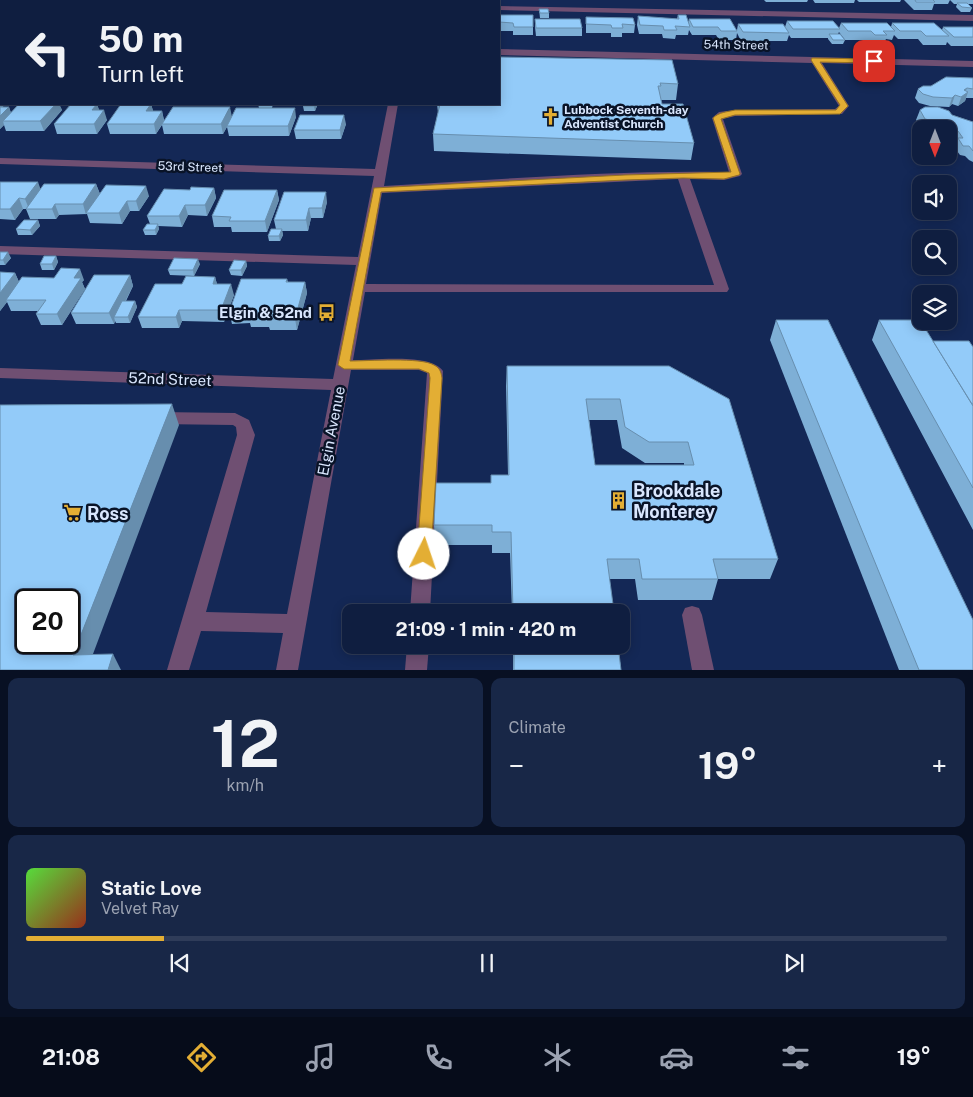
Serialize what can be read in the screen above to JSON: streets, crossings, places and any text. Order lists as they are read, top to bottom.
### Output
{
  "streets": {
    "street": [
      "54th Street",
      "53rd Street",
      "52nd Street",
      "Elgin Avenue"
    ]
  },
  "crossings": [
    ["53rd Street", "Elgin Avenue"],
    ["52nd Street", "Elgin Avenue"]
  ],
  "places": {
    "church": ["Lubbock Seventh-day Adventist Church"],
    "bus stop": ["Elgin & 52nd"],
    "building": ["Brookdale Monterey"],
    "supermarket": ["Ross"]
  },
  "north": "bottom",
  "page": {
    "turn": ["50 m", "Turn left"],
    "limit": "20",
    "trip": "21:09 · 1 min · 420 m",
    "tile": [
      ["12", "km/h"],
      "Climate"
    ],
    "heat": ["−", "19°", "+"],
    "song": ["Static Love", "Velvet Ray"],
    "tabs": ["21:08", "19°"]
  }
}
